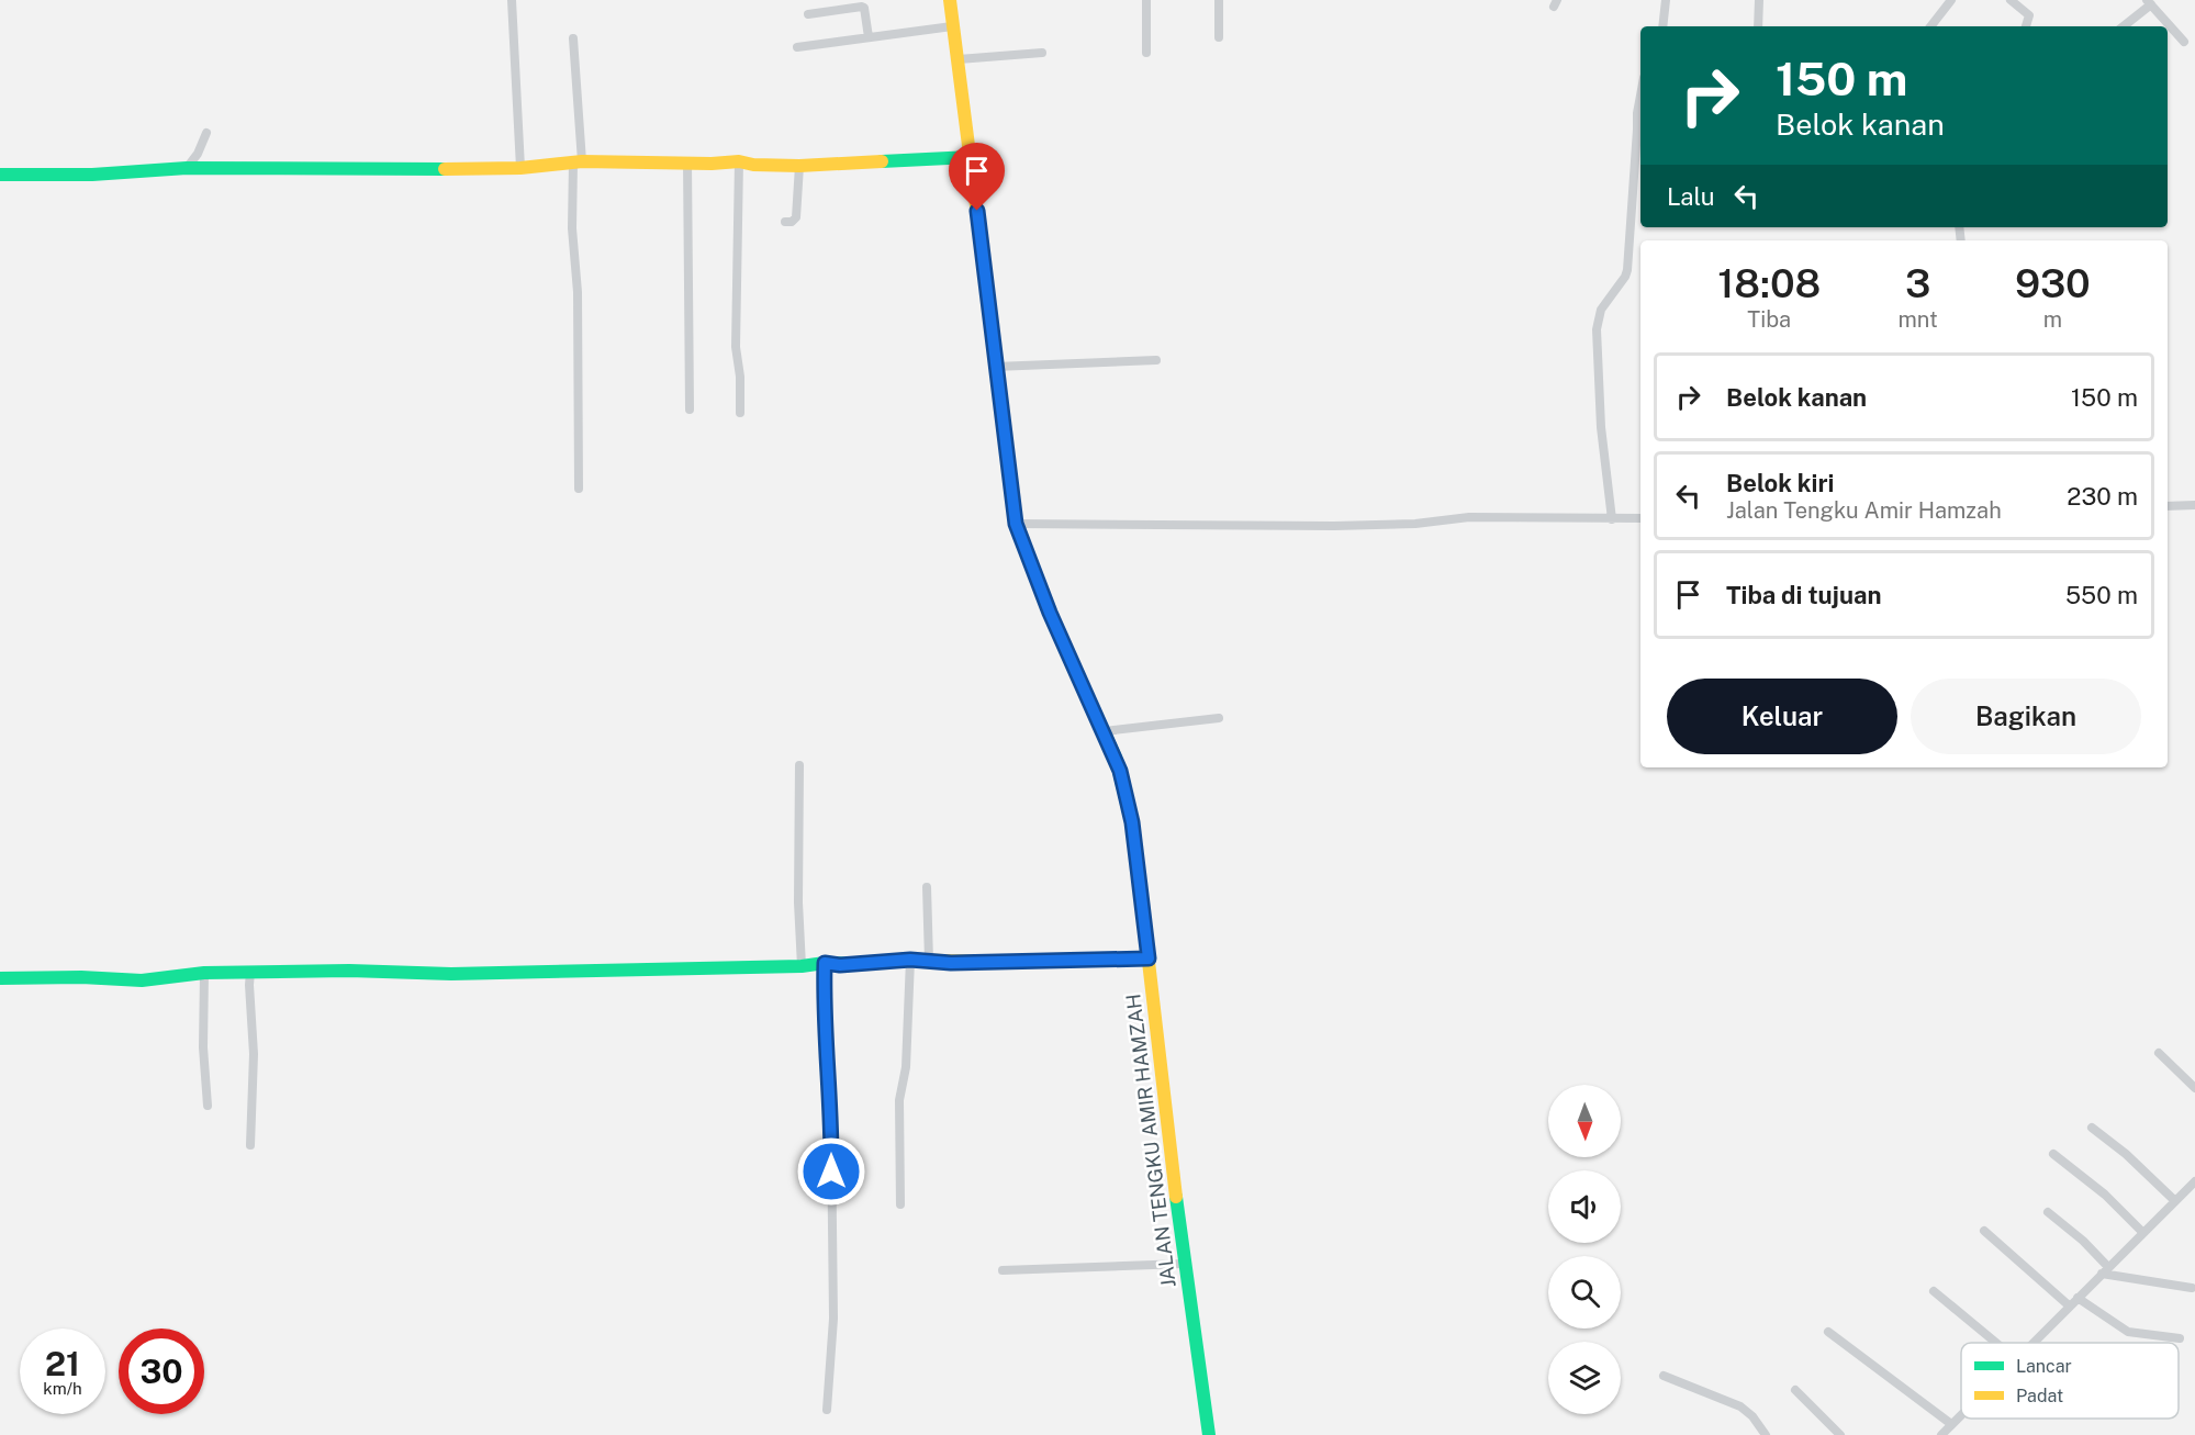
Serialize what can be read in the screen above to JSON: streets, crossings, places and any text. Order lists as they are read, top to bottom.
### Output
{
  "streets": {
    "main road": ["JALAN TENGKU AMIR HAMZAH"]
  },
  "legend": ["Lancar", "Padat"],
  "north": "bottom",
  "page": {
    "turn": ["150 m", "Belok kanan"],
    "then": "Lalu",
    "eta": [
      "18:08",
      "Tiba",
      "3",
      "mnt",
      "930",
      "m"
    ],
    "list": [
      {
        "name": "Belok kanan",
        "value": "150 m"
      },
      {
        "name": "Belok kiri",
        "note": "Jalan Tengku Amir Hamzah",
        "value": "230 m"
      },
      {
        "name": "Tiba di tujuan",
        "value": "550 m"
      }
    ],
    "buttons": ["Keluar", "Bagikan"],
    "speed": "21 km/h",
    "limit": "30"
  }
}
